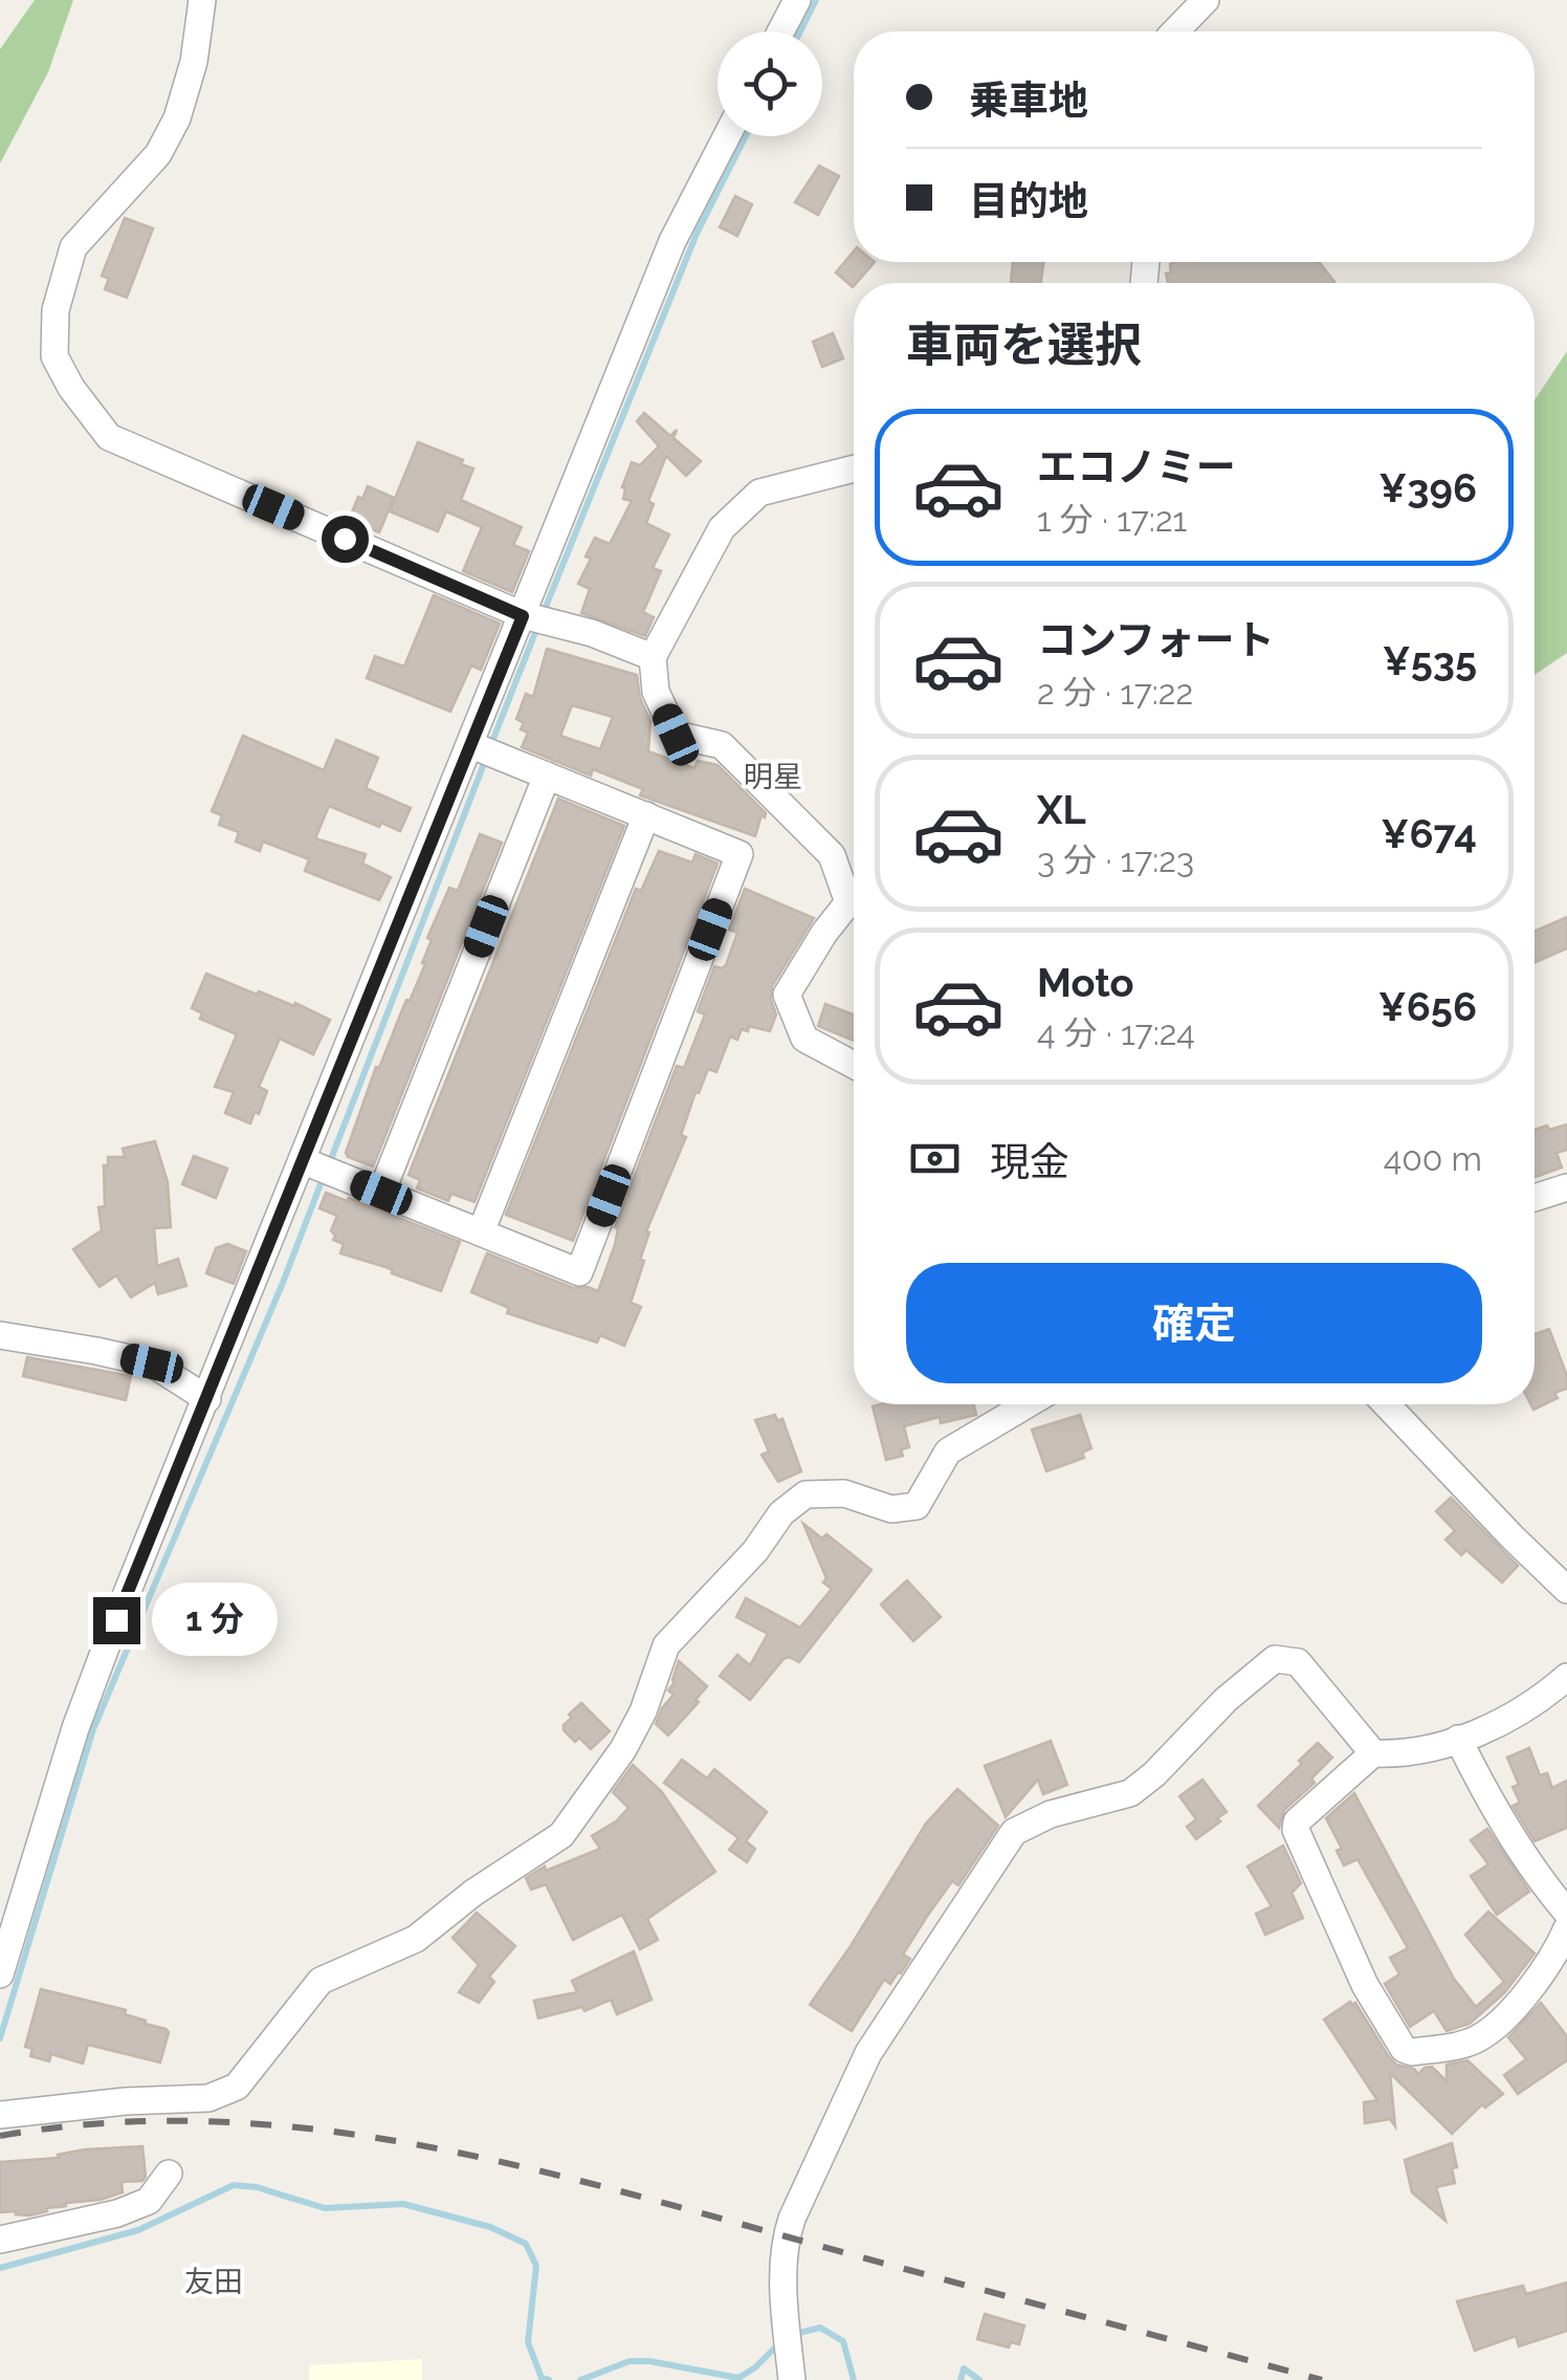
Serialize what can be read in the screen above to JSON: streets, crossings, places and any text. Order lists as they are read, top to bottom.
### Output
{
  "districts": ["明星", "友田"],
  "page": {
    "banner": ["乗車地", "目的地"],
    "heading": "車両を選択",
    "list": [
      {
        "name": "エコノミー",
        "note": "1 分 · 17:21",
        "value": "¥396"
      },
      {
        "name": "コンフォート",
        "note": "2 分 · 17:22",
        "value": "¥535"
      },
      {
        "name": "XL",
        "note": "3 分 · 17:23",
        "value": "¥674"
      },
      {
        "name": "Moto",
        "note": "4 分 · 17:24",
        "value": "¥656"
      }
    ],
    "pay": ["現金", "400 m"],
    "buttons": "確定",
    "bubble": "1 分"
  }
}
